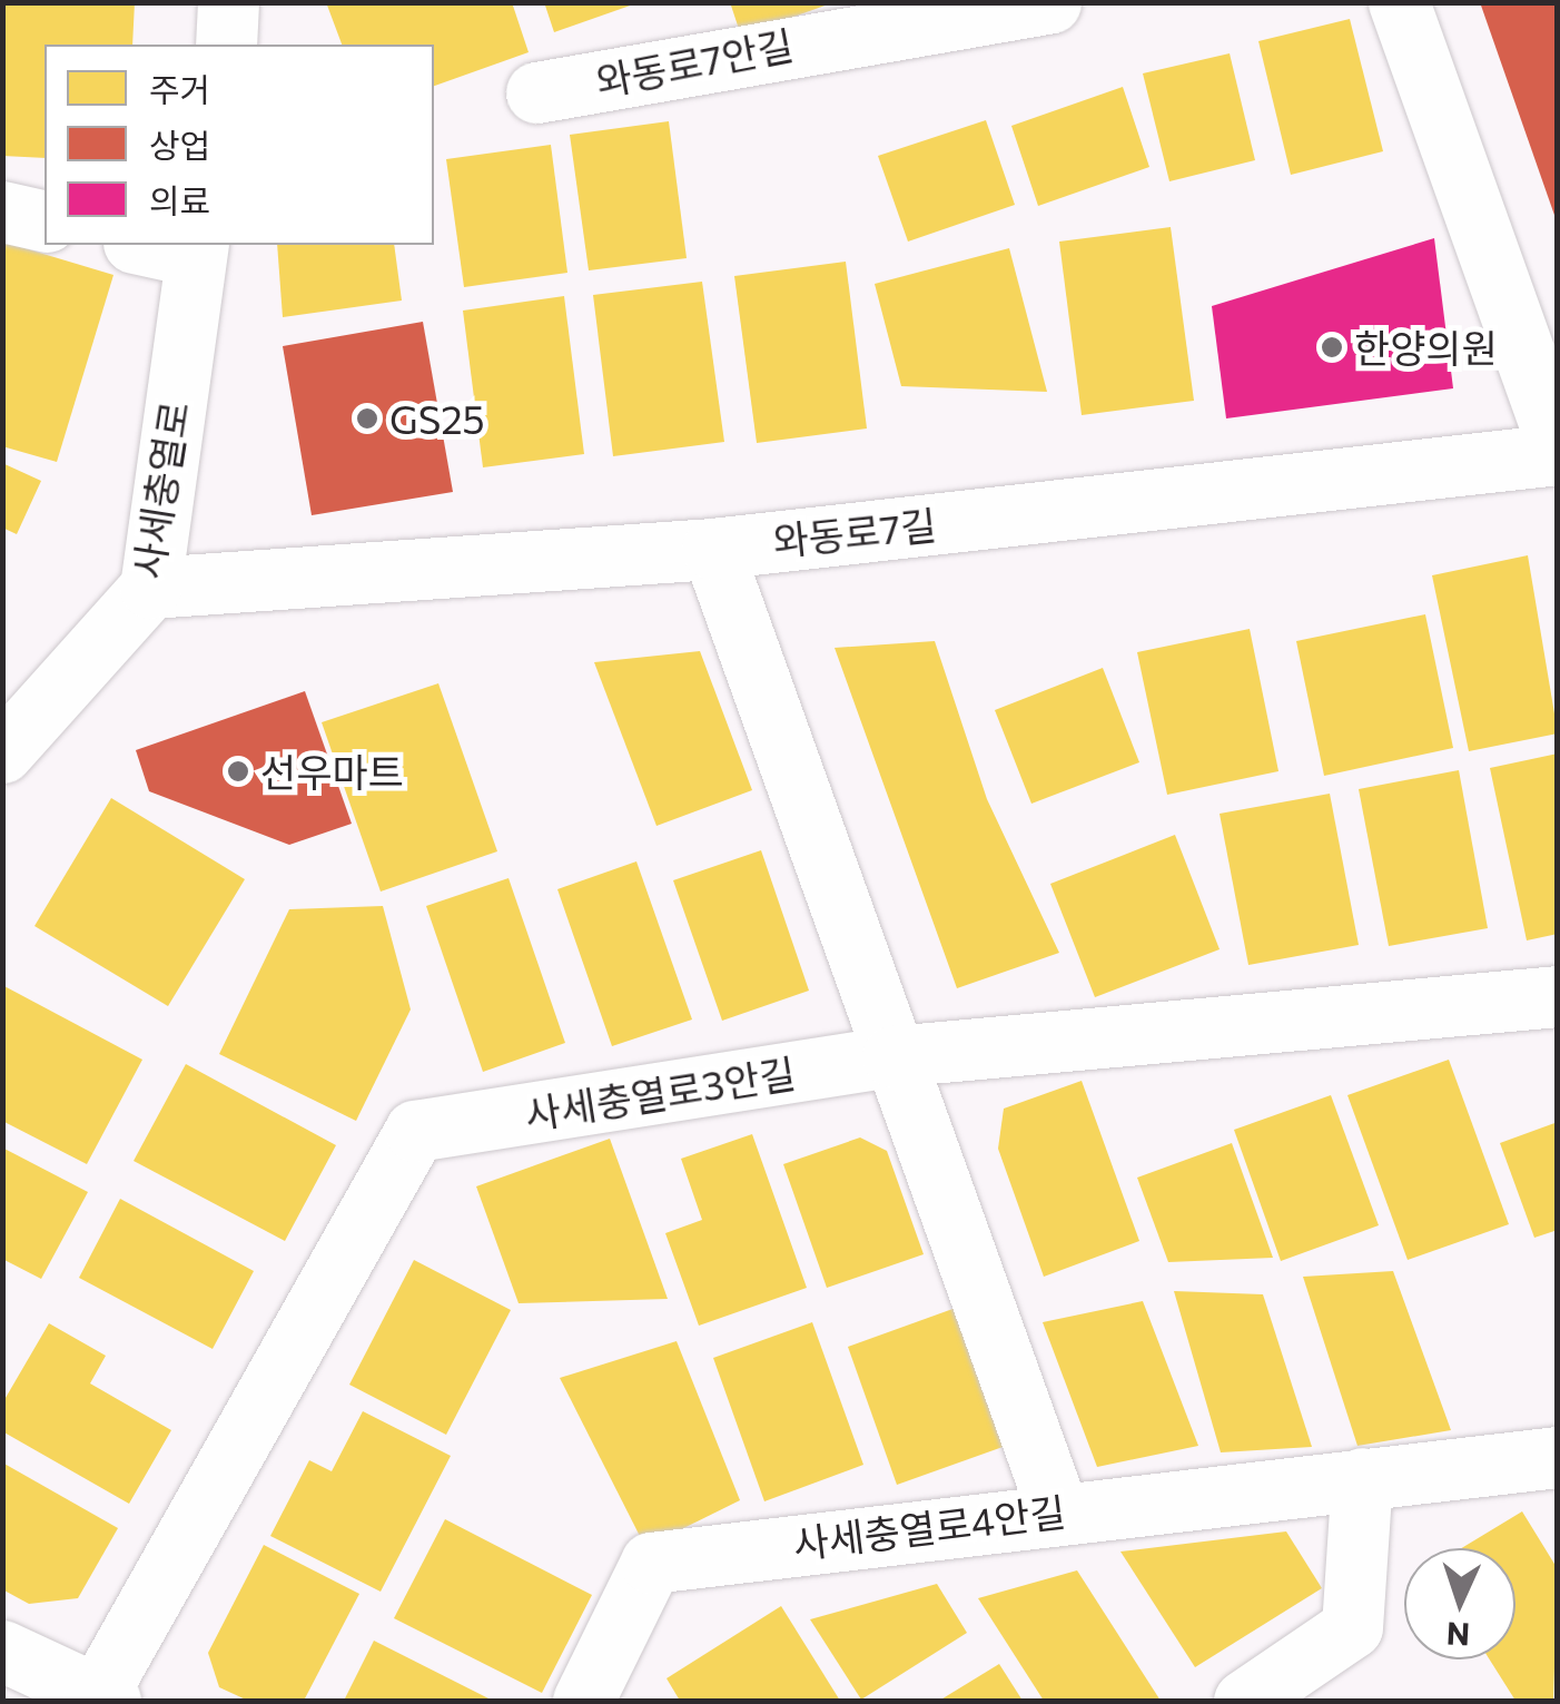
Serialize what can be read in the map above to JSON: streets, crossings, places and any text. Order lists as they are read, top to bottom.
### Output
{
  "streets": {
    "street": [
      "와동로7안길",
      "사세충열로",
      "와동로7길",
      "사세충열로3안길",
      "사세충열로4안길"
    ]
  },
  "crossings": [
    ["사세충열로", "와동로7길"]
  ],
  "places": ["한양의원", "GS25", "선우마트"],
  "legend": ["주거", "상업", "의료"],
  "north": "bottom"
}
